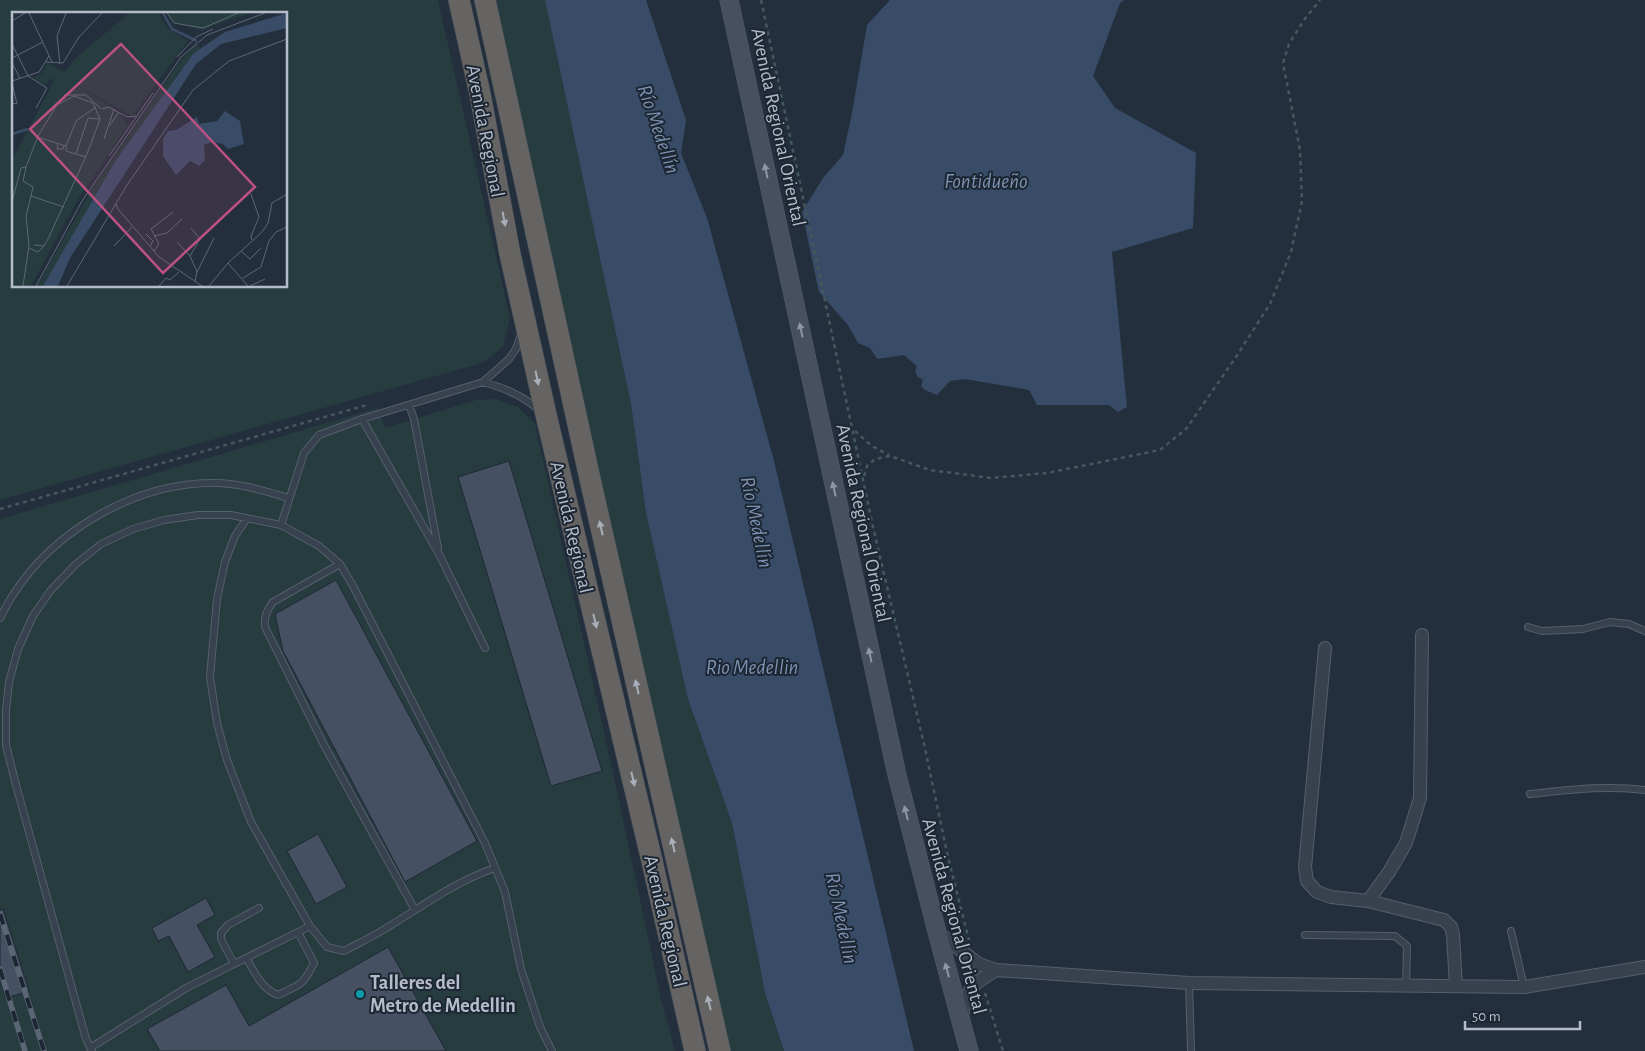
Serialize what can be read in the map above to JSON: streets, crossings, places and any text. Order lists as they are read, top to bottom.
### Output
{
  "streets": {
    "highway": ["Avenida Regional"],
    "main road": ["Avenida Regional Oriental"]
  },
  "one_way": ["Avenida Regional Oriental"],
  "water": ["Río Medellín", "Fontidueño", "Rio Medellin"],
  "places": ["Talleres del Metro de Medellin"],
  "scale_bar": "50 m"
}
